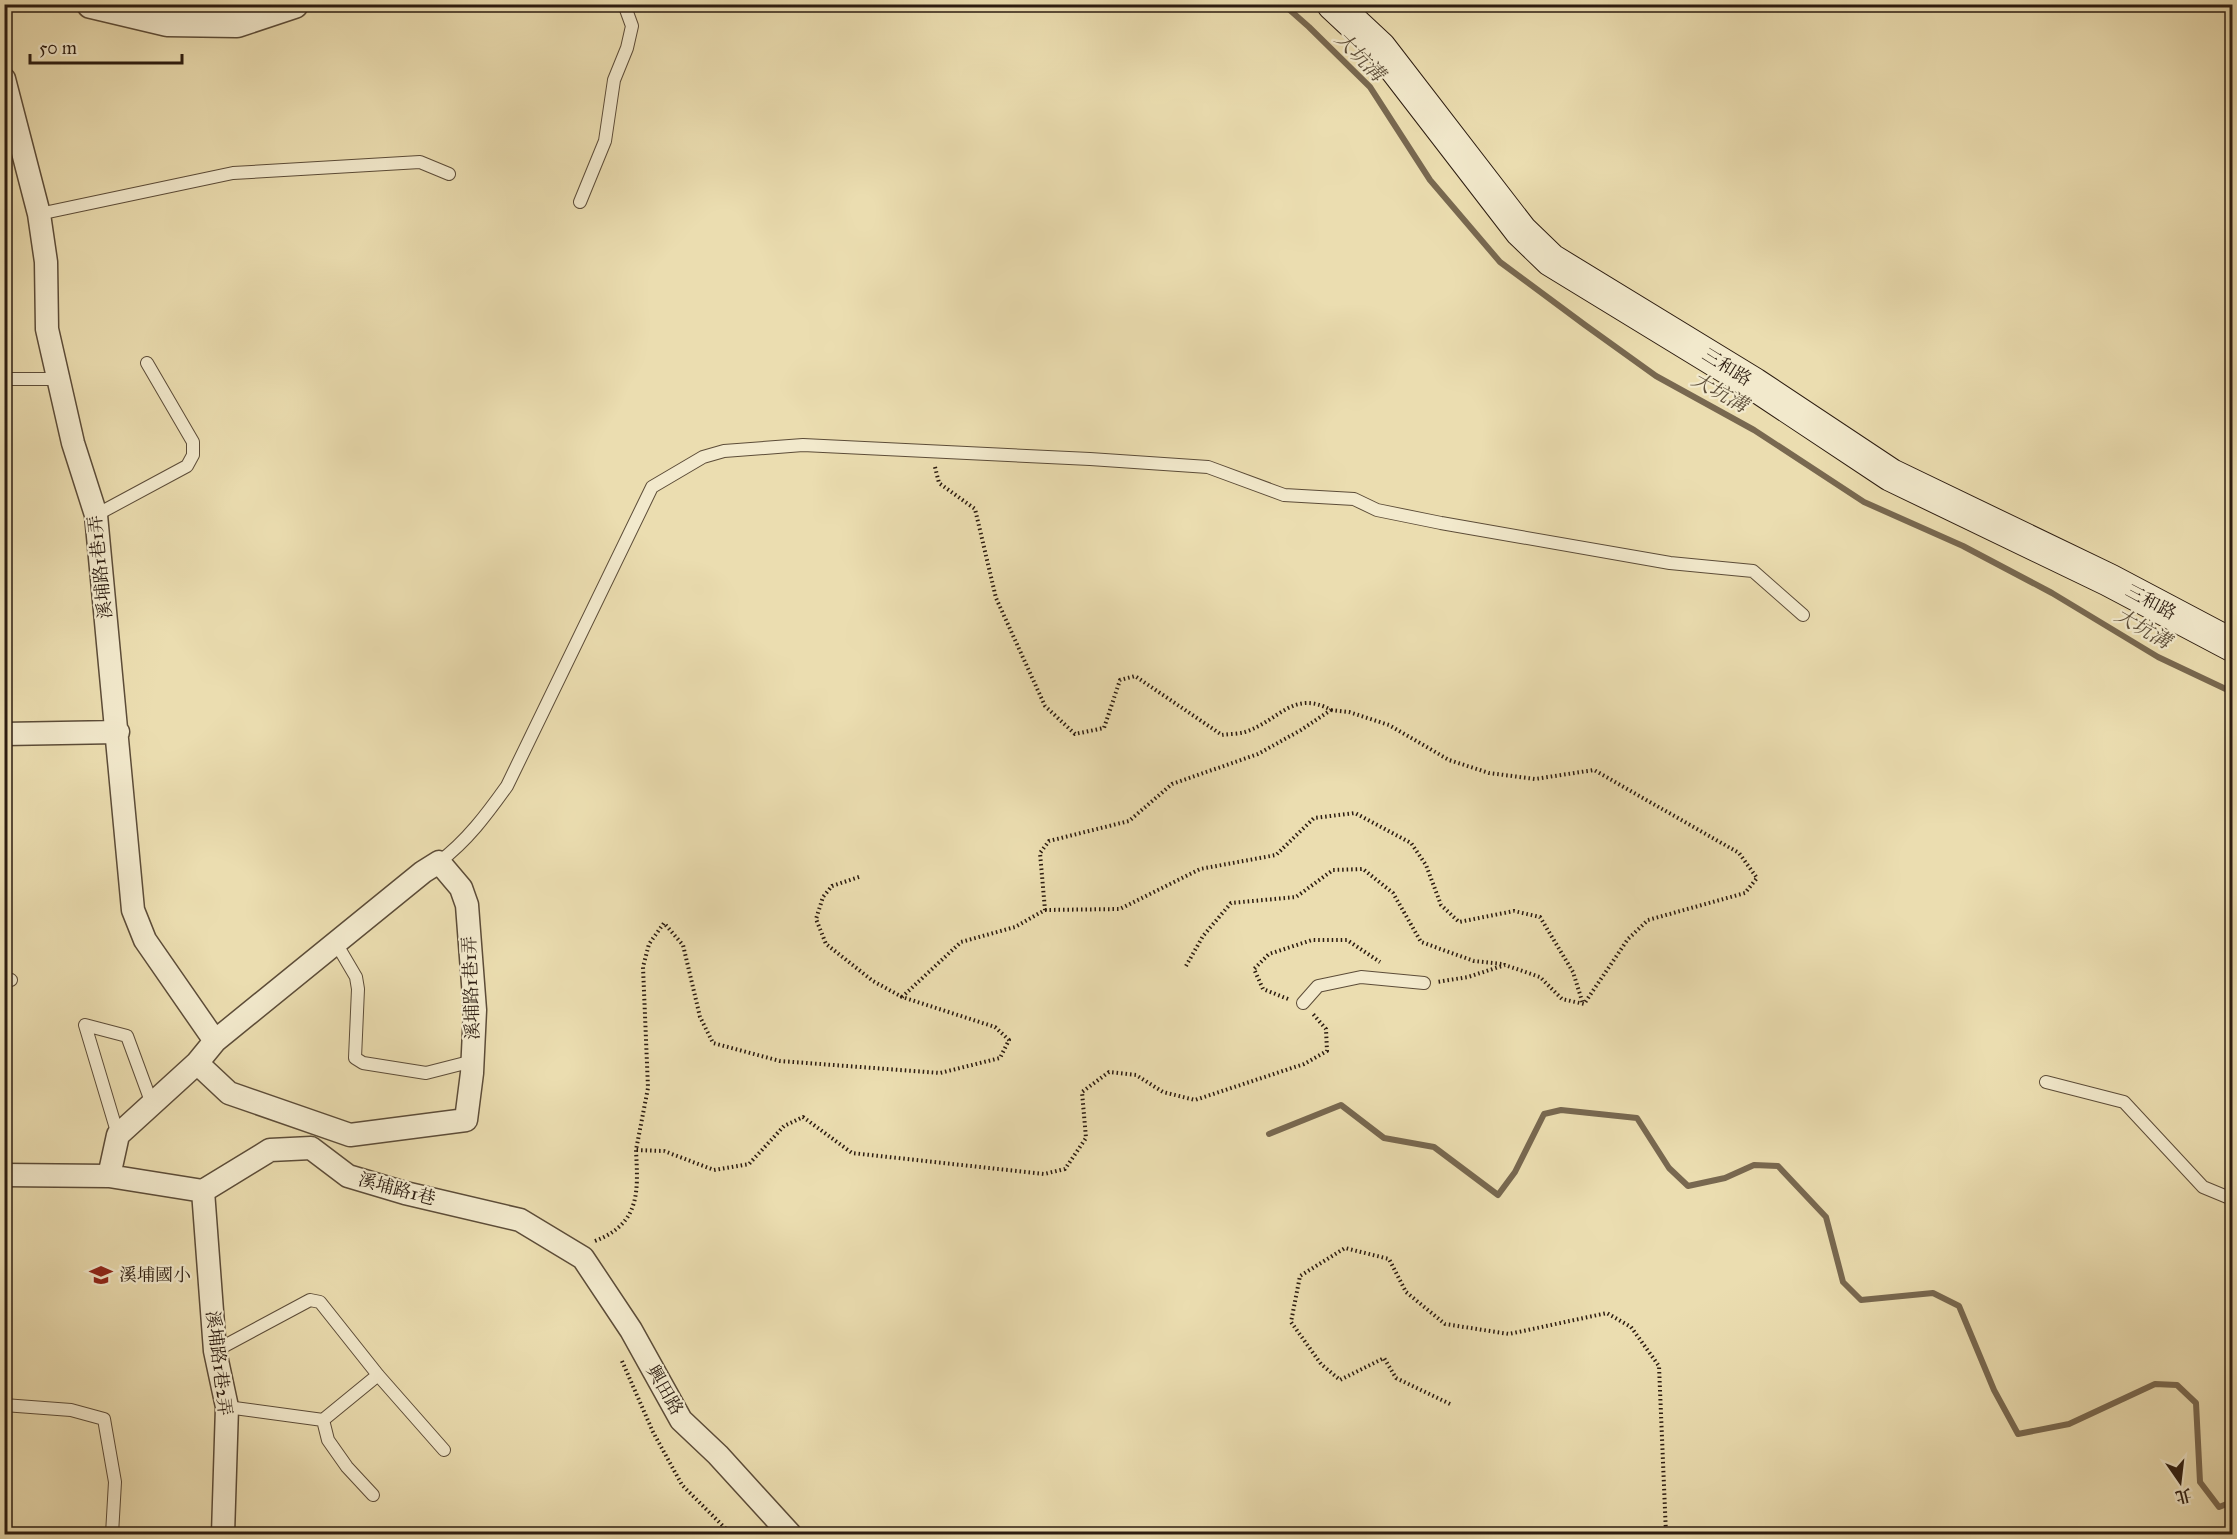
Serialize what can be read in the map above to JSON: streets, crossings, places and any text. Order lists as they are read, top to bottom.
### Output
{
  "streets": {
    "main road": ["三和路"],
    "street": [
      "溪埔路1巷1弄",
      "溪埔路1巷",
      "溪埔路1巷2弄",
      "興田路"
    ]
  },
  "crossings": [
    ["溪埔路1巷", "溪埔路1巷2弄"],
    ["溪埔路1巷", "興田路"]
  ],
  "water": ["大坑溝"],
  "places": {
    "school or university": ["溪埔國小"]
  },
  "scale_bar": "50 m",
  "north": "bottom"
}
